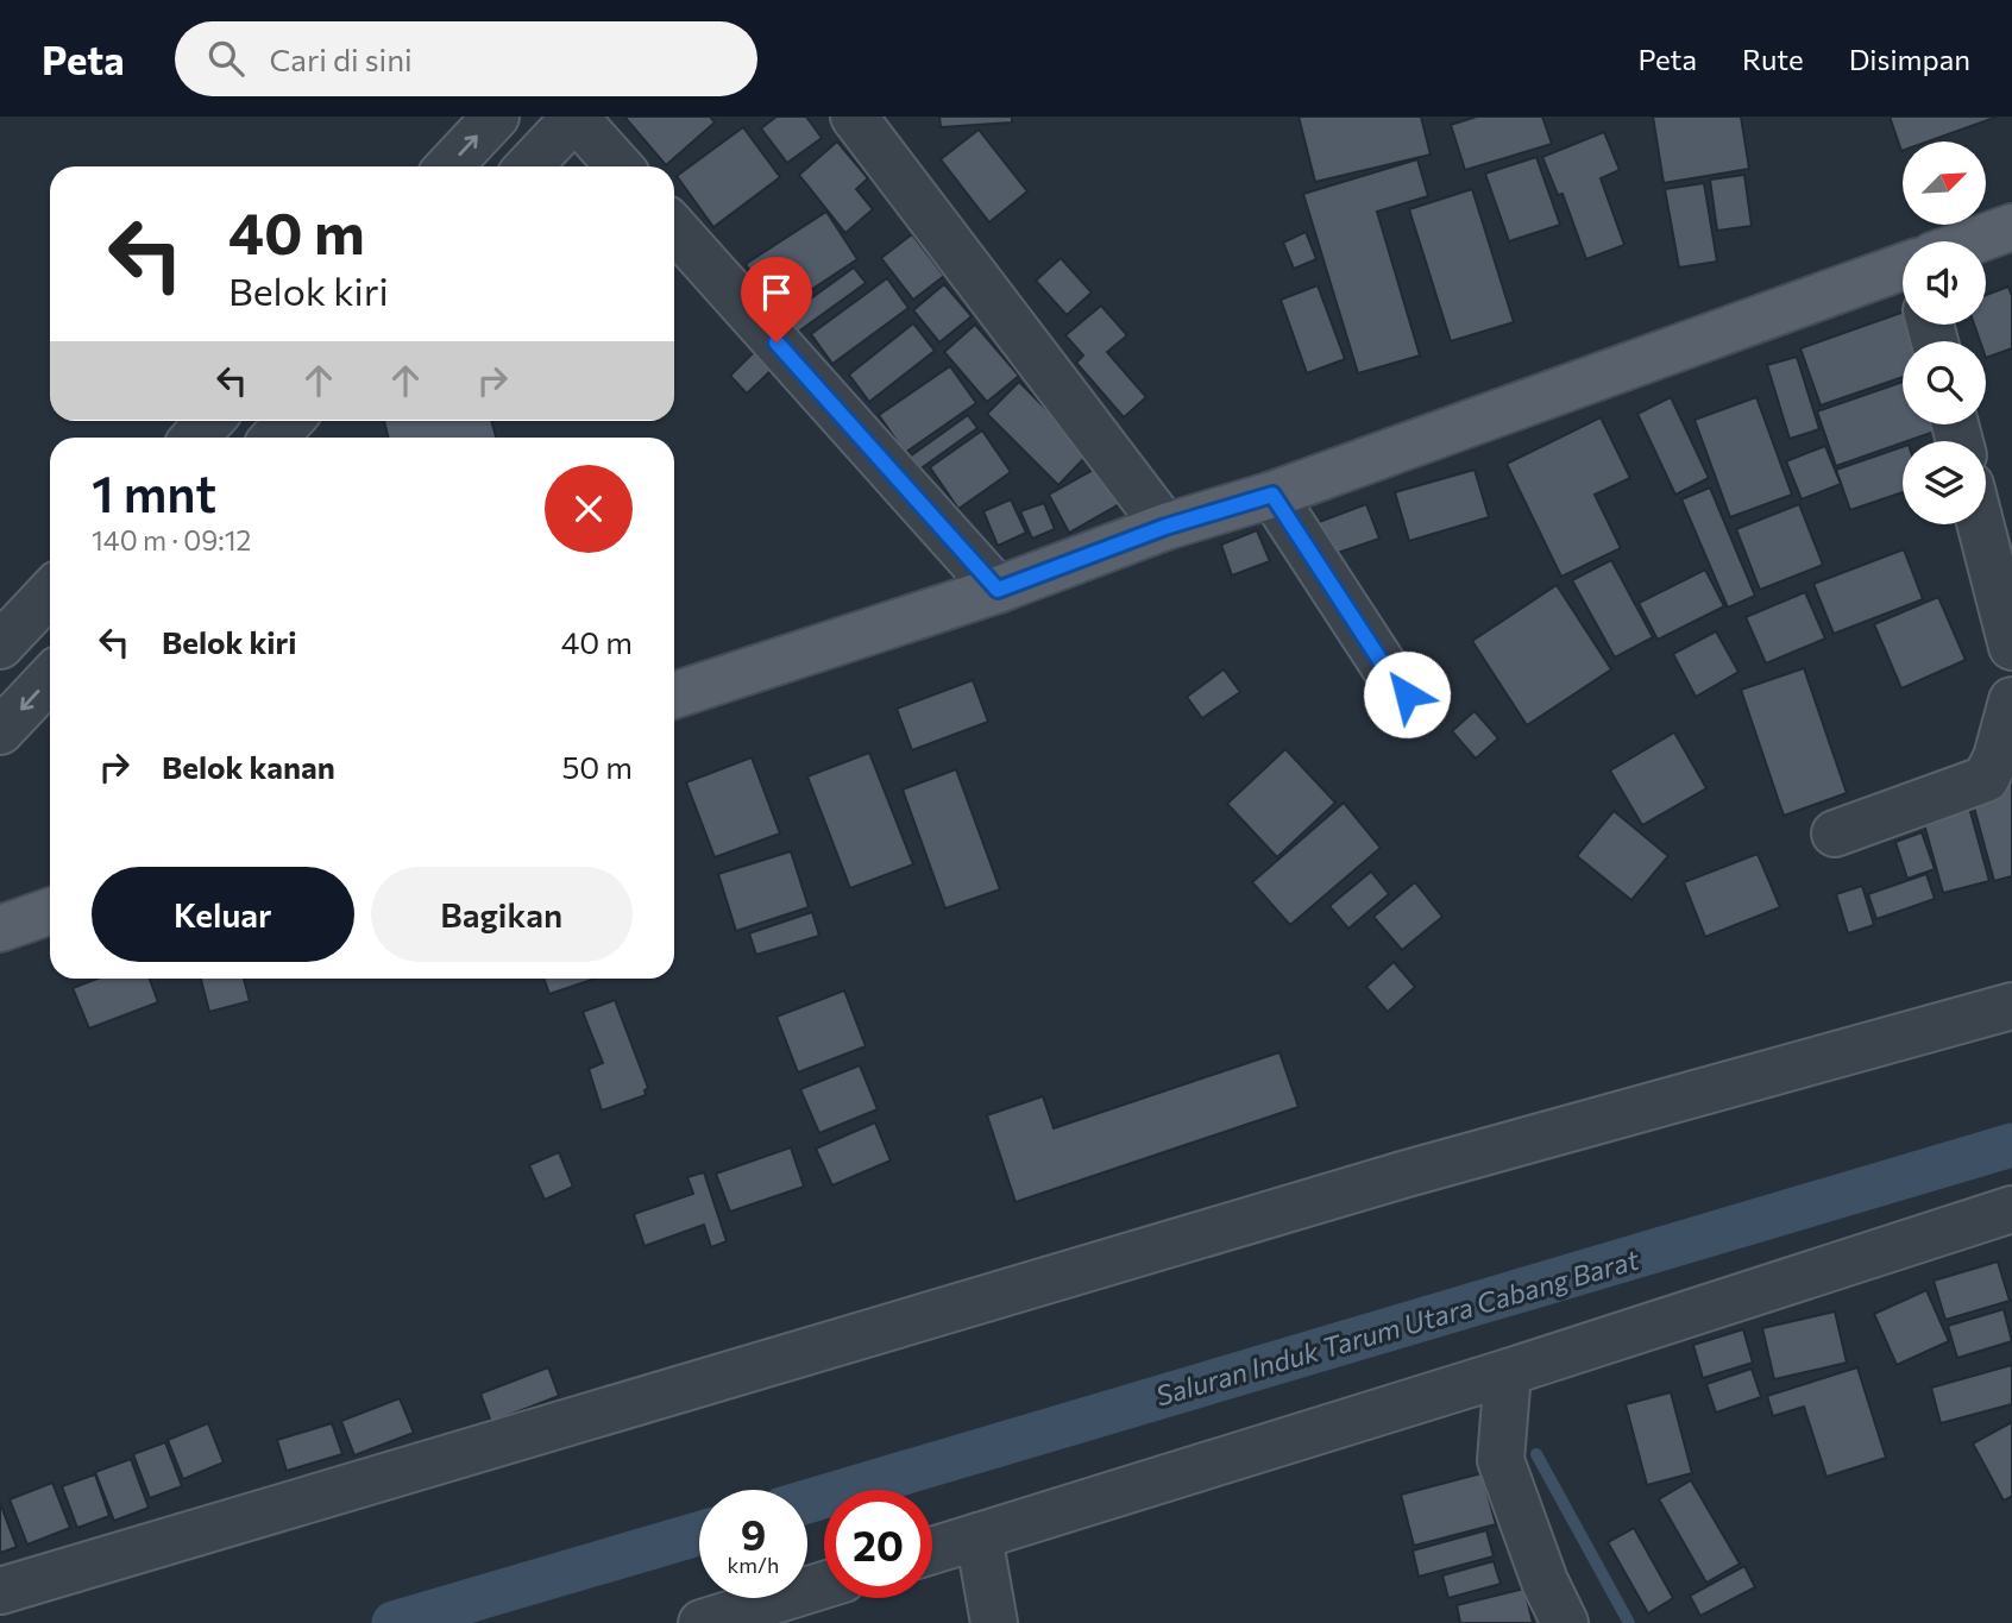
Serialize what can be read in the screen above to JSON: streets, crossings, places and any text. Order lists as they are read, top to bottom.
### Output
{
  "water": ["Saluran Induk Tarum Utara Cabang Barat"],
  "north": "top right",
  "page": {
    "header": "Peta",
    "search": "Cari di sini",
    "nav": ["Peta", "Rute", "Disimpan"],
    "turn": ["40 m", "Belok kiri"],
    "heading": ["1 mnt", "140 m · 09:12"],
    "list": [
      {
        "name": "Belok kiri",
        "value": "40 m"
      },
      {
        "name": "Belok kanan",
        "value": "50 m"
      }
    ],
    "buttons": ["Keluar", "Bagikan"],
    "speed": "9 km/h",
    "limit": "20"
  }
}
